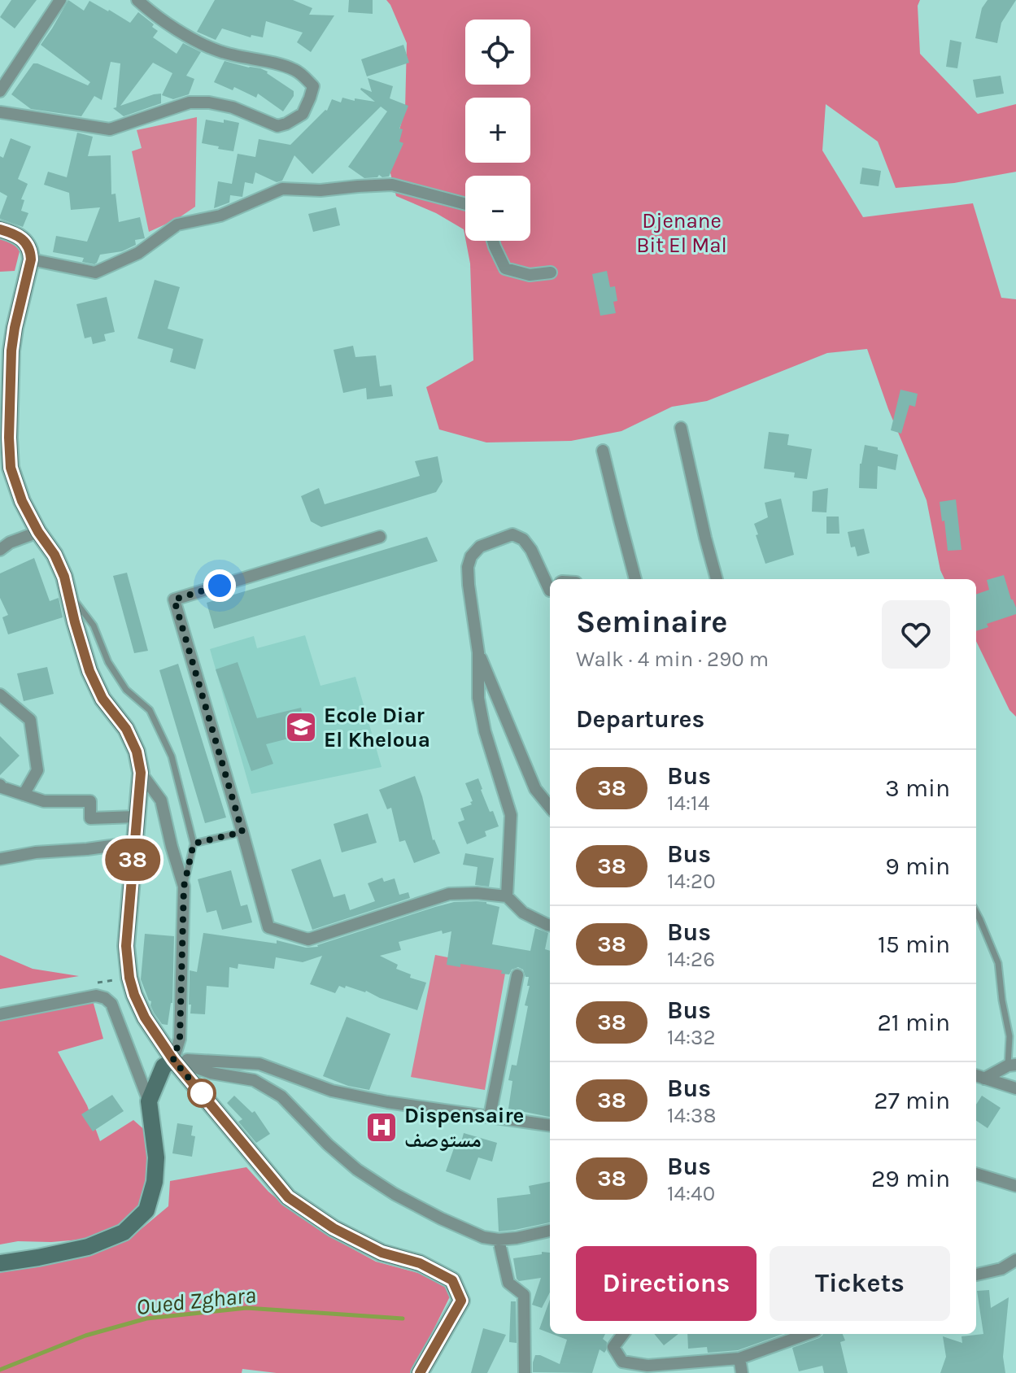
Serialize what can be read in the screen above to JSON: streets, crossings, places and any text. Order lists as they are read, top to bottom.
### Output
{
  "water": ["Oued Zghara"],
  "parks": ["Djenane Bit El Mal"],
  "places": {
    "school or university": ["Ecole Diar El Kheloua"],
    "hospital": ["Dispensaire مستوصف"]
  },
  "lines": ["bus line 38"],
  "page": {
    "on_map": "38",
    "map_buttons": ["+", "−"],
    "heading": [
      ["Seminaire", "Walk · 4 min · 290 m"],
      "Departures"
    ],
    "list": [
      {
        "mark": "38",
        "name": "Bus",
        "note": "14:14",
        "value": "3 min"
      },
      {
        "mark": "38",
        "name": "Bus",
        "note": "14:20",
        "value": "9 min"
      },
      {
        "mark": "38",
        "name": "Bus",
        "note": "14:26",
        "value": "15 min"
      },
      {
        "mark": "38",
        "name": "Bus",
        "note": "14:32",
        "value": "21 min"
      },
      {
        "mark": "38",
        "name": "Bus",
        "note": "14:38",
        "value": "27 min"
      },
      {
        "mark": "38",
        "name": "Bus",
        "note": "14:40",
        "value": "29 min"
      }
    ],
    "buttons": ["Directions", "Tickets"]
  }
}
